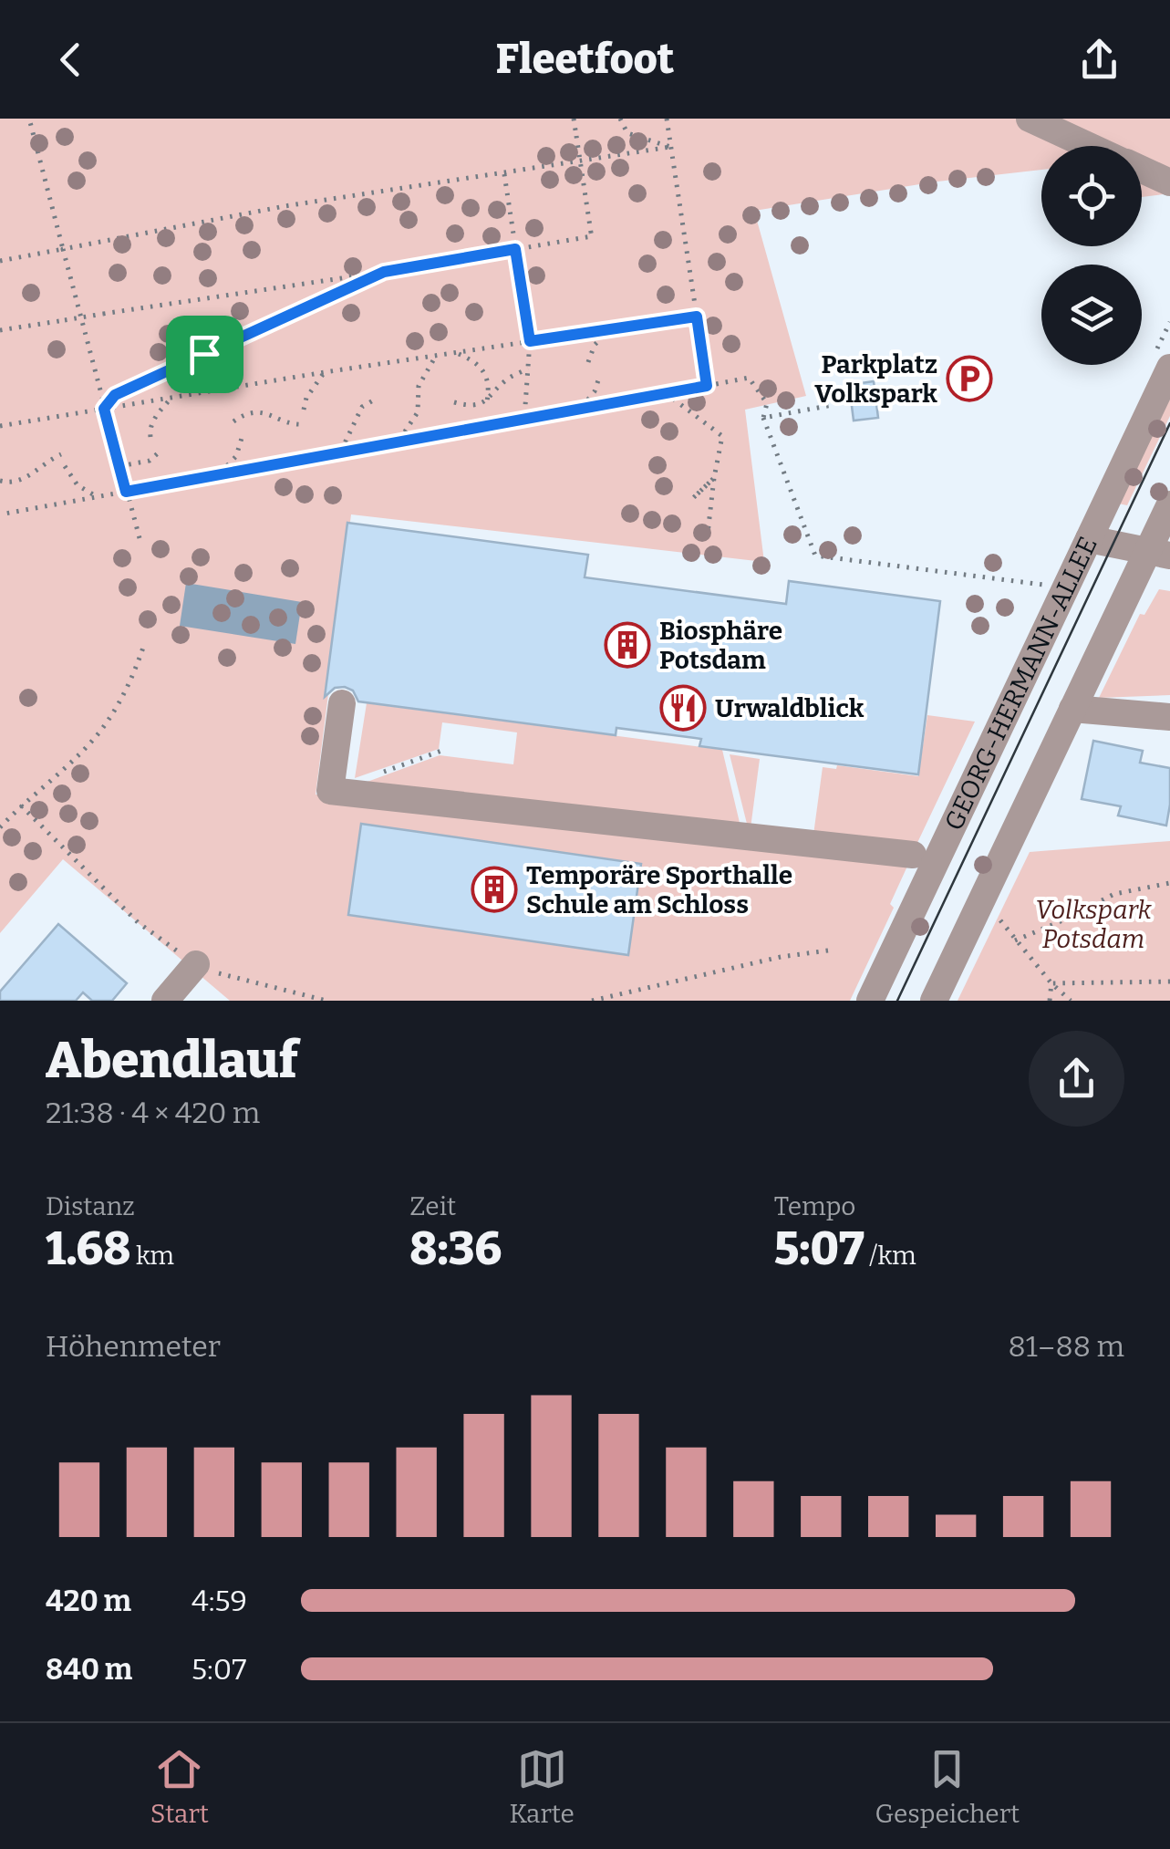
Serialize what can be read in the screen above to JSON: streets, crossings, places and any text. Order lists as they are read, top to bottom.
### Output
{
  "streets": {
    "street": ["GEORG-HERMANN-ALLEE"]
  },
  "parks": ["Volkspark Potsdam"],
  "places": {
    "parking": ["Parkplatz Volkspark"],
    "building": ["Biosphäre Potsdam", "Temporäre Sporthalle Schule am Schloss"],
    "restaurant": ["Urwaldblick"]
  },
  "page": {
    "header": "Fleetfoot",
    "heading": ["Abendlauf", "21:38 · 4 × 420 m"],
    "stats": [
      ["Distanz", "1.68 km"],
      ["Zeit", "8:36"],
      ["Tempo", "5:07 /km"]
    ],
    "chart": ["Höhenmeter", "81–88 m"],
    "list": [
      {
        "name": "420 m",
        "note": "4:59"
      },
      {
        "name": "840 m",
        "note": "5:07"
      }
    ],
    "tabs": ["Start", "Karte", "Gespeichert"]
  }
}
